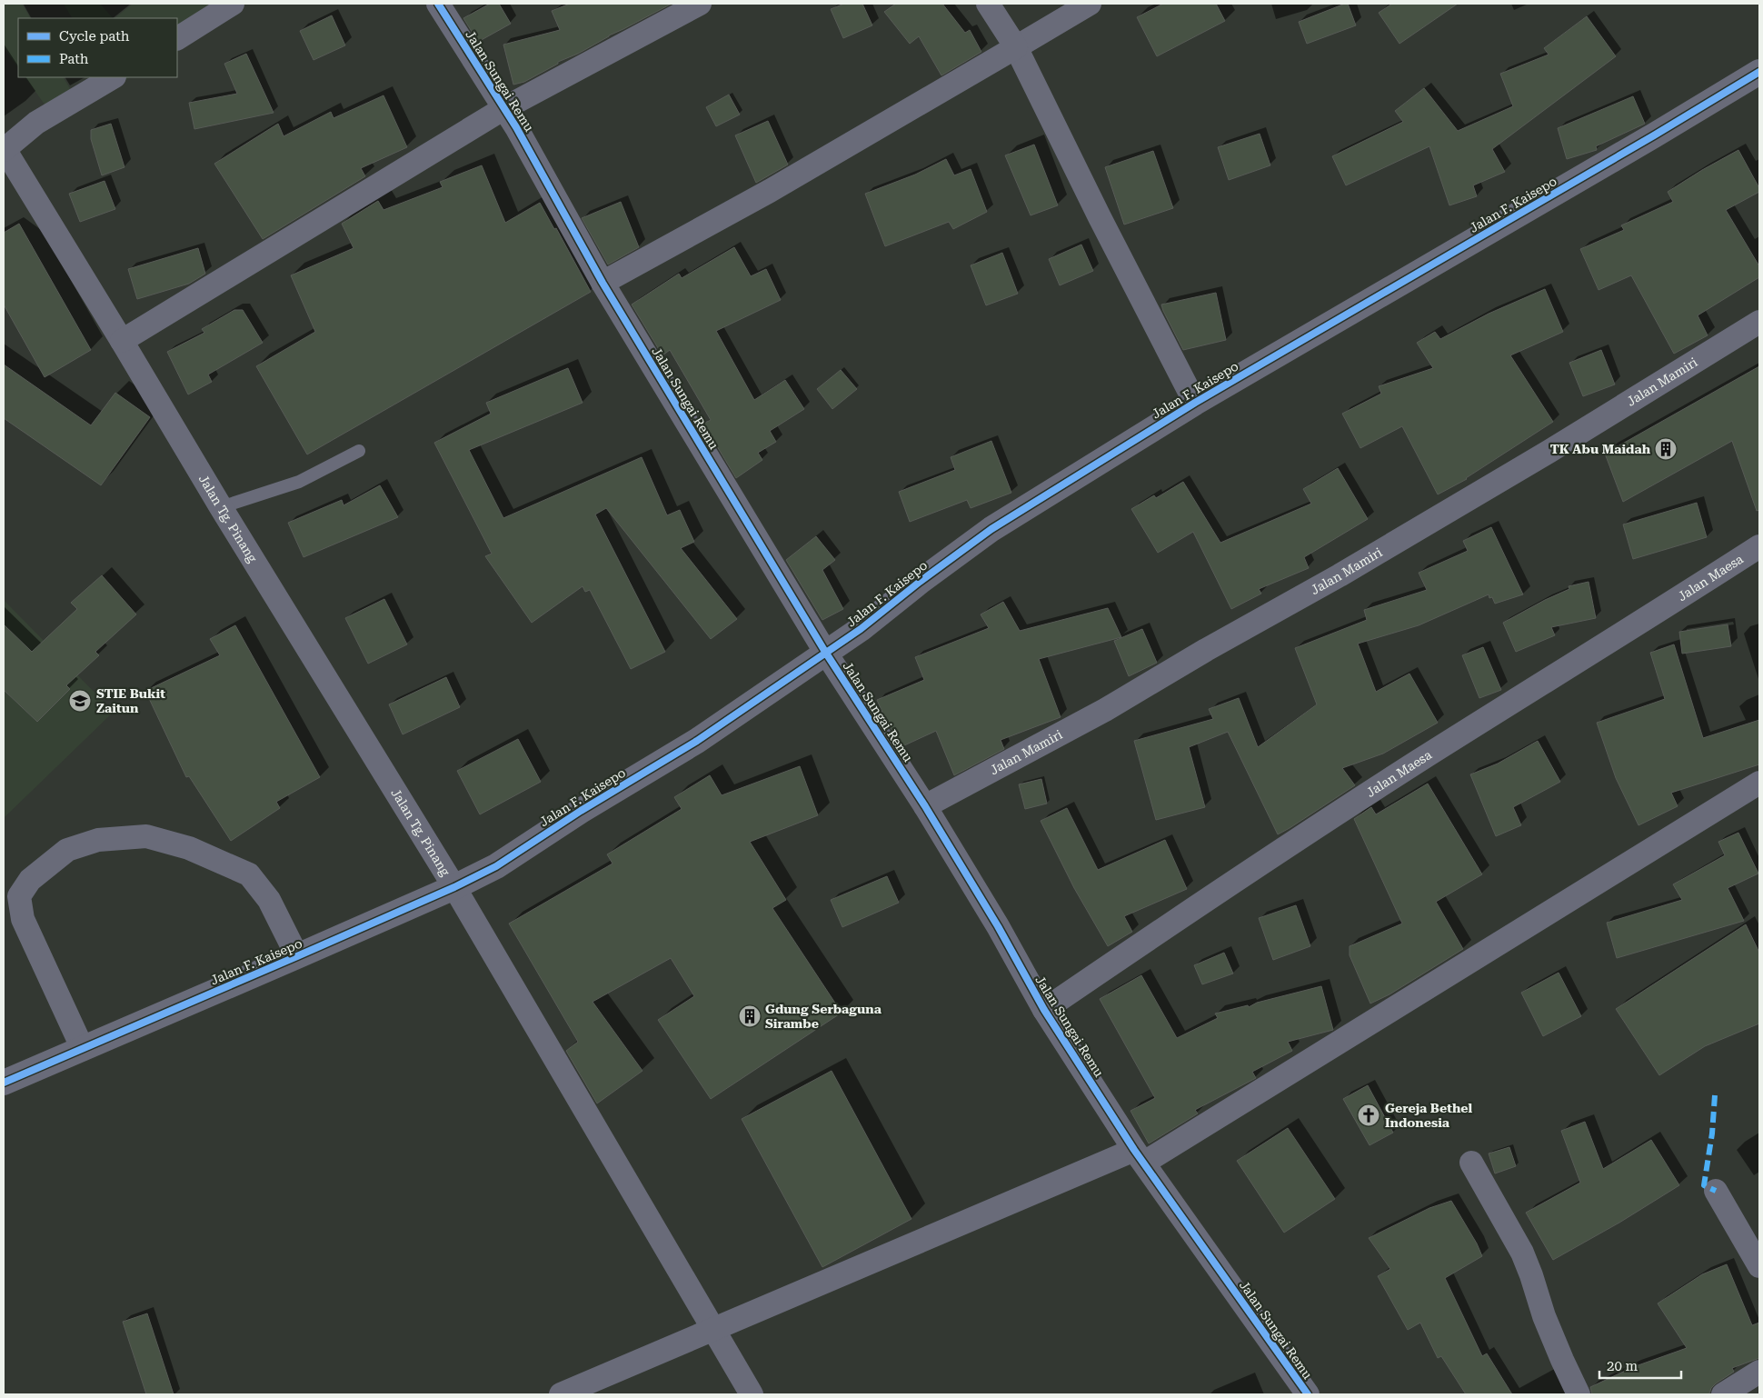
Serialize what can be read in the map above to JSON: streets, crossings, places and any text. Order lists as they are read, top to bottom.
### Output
{
  "streets": {
    "street": [
      "Jalan Sungai Remu",
      "Jalan F. Kaisepo",
      "Jalan Mamiri",
      "Jalan Tg. Pinang",
      "Jalan Maesa"
    ]
  },
  "crossings": [
    ["Jalan Sungai Remu", "Jalan F. Kaisepo"],
    ["Jalan Sungai Remu", "Jalan Mamiri"],
    ["Jalan Sungai Remu", "Jalan Maesa"],
    ["Jalan F. Kaisepo", "Jalan Tg. Pinang"]
  ],
  "places": {
    "building": ["TK Abu Maidah", "Gdung Serbaguna Sirambe"],
    "school or university": ["STIE Bukit Zaitun"],
    "church": ["Gereja Bethel Indonesia"]
  },
  "legend": ["Cycle path", "Path"],
  "scale_bar": "20 m"
}
